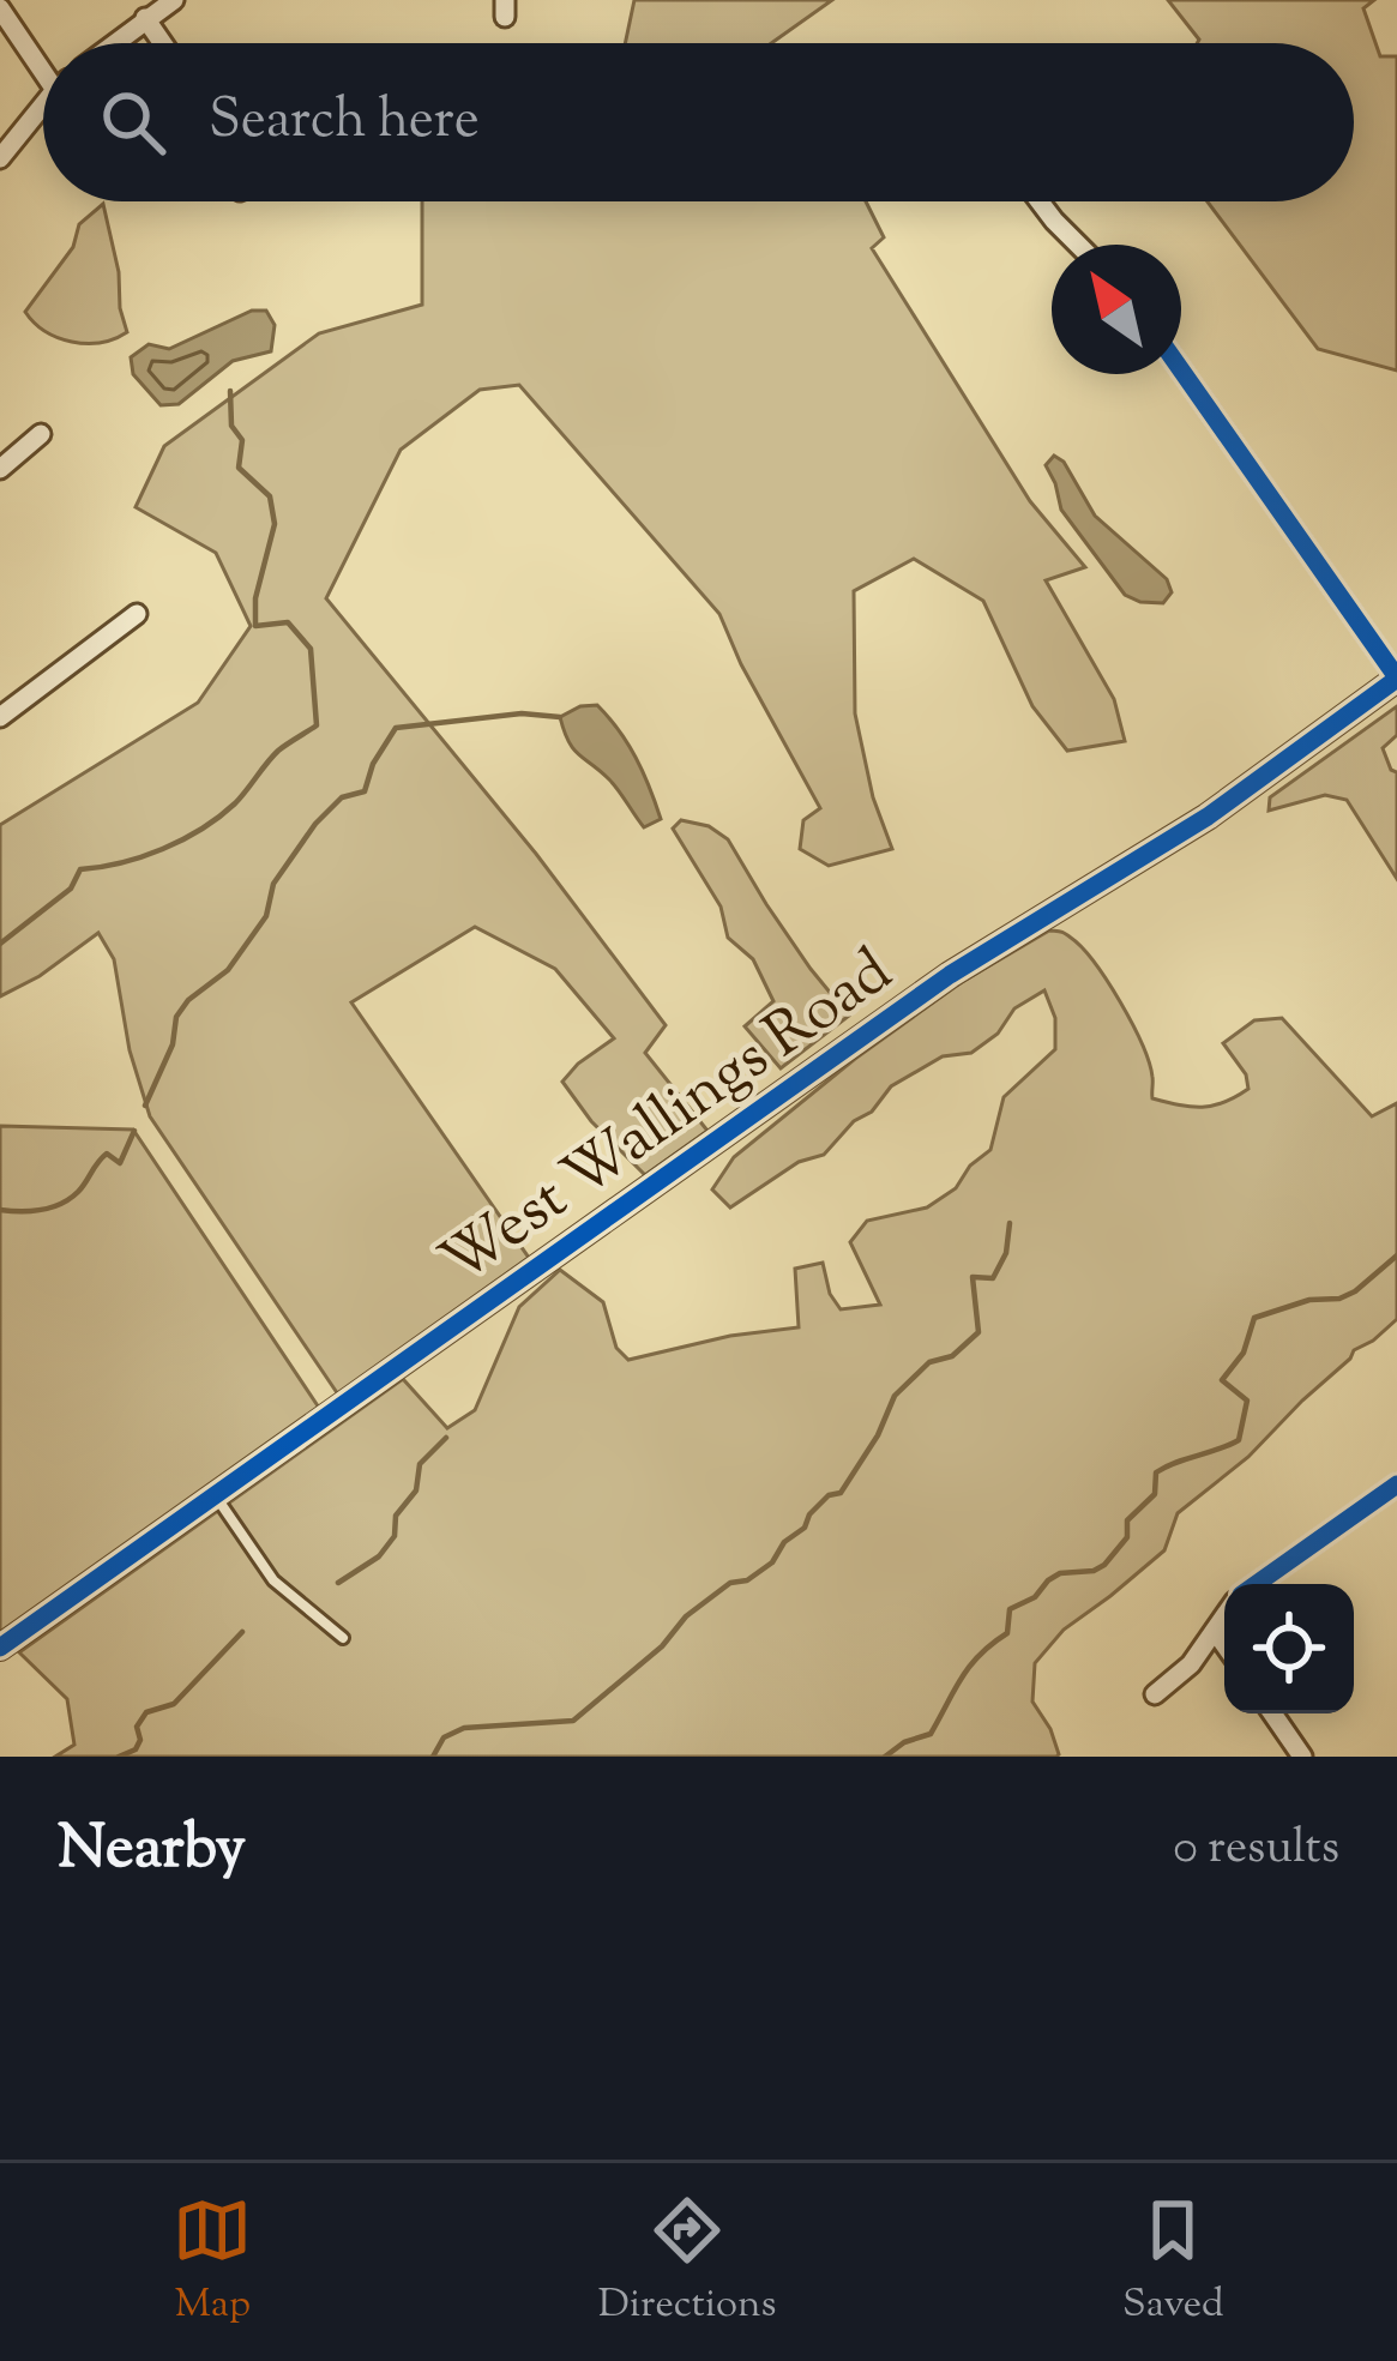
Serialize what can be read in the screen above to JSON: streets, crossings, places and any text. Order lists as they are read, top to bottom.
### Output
{
  "streets": {
    "street": ["West Wallings Road"]
  },
  "north": "top left",
  "page": {
    "search": "Search here",
    "heading": ["Nearby", "0 results"],
    "nav": ["Map", "Directions", "Saved"]
  }
}
